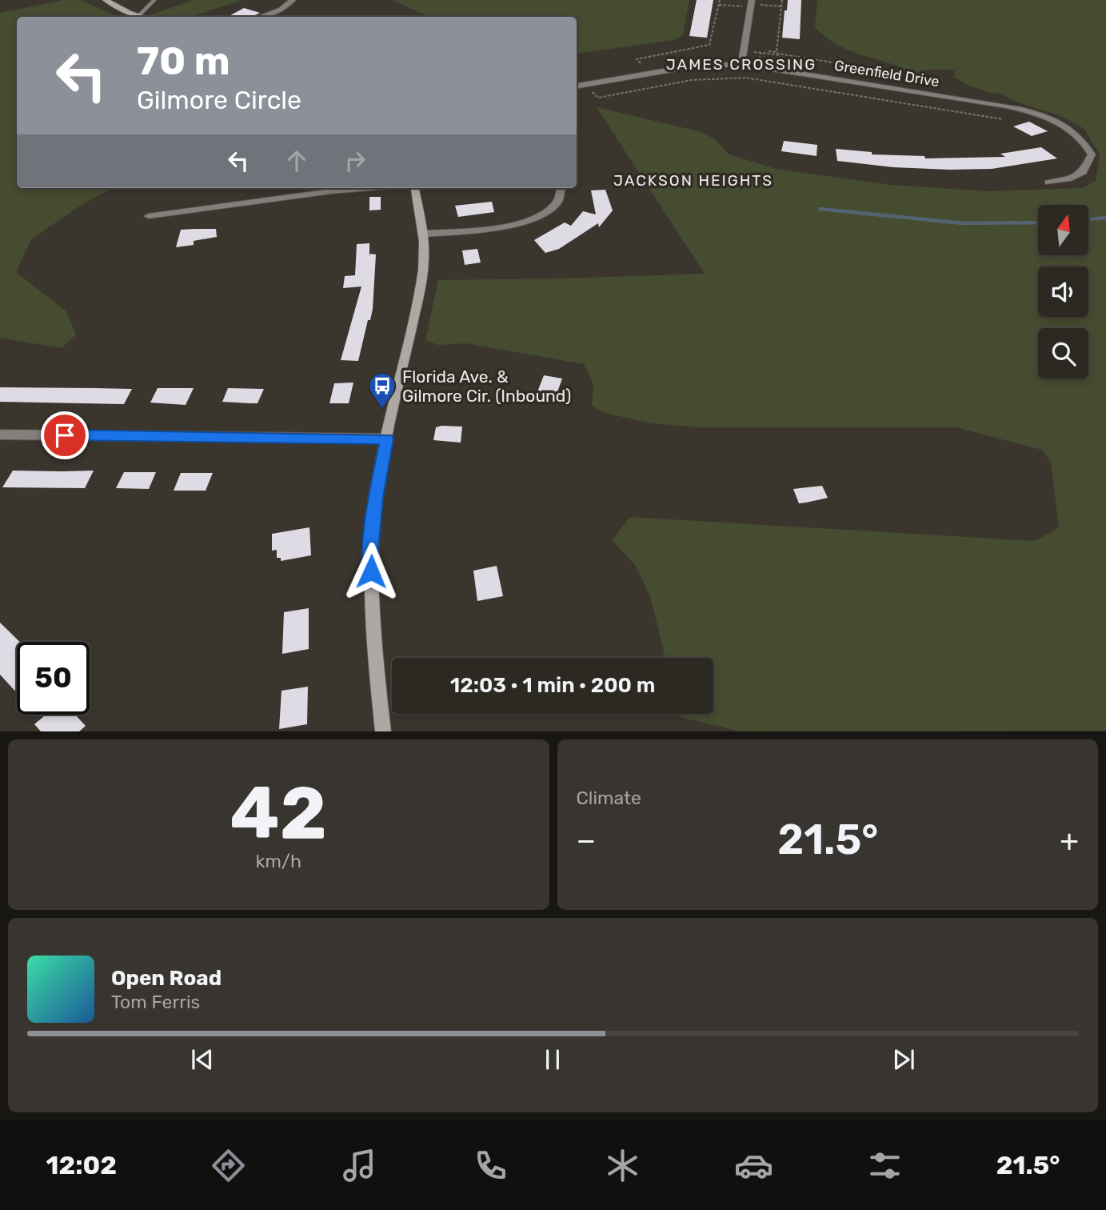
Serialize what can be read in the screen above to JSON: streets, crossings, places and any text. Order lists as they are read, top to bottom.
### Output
{
  "streets": {
    "street": ["Greenfield Drive"]
  },
  "districts": ["JAMES CROSSING", "JACKSON HEIGHTS"],
  "places": {
    "bus stop": ["Florida Ave. & Gilmore Cir. (Inbound)"]
  },
  "north": "top",
  "page": {
    "turn": ["70 m", "Gilmore Circle"],
    "limit": "50",
    "trip": "12:03 · 1 min · 200 m",
    "tile": [
      ["42", "km/h"],
      "Climate"
    ],
    "heat": ["−", "21.5°", "+"],
    "song": ["Open Road", "Tom Ferris"],
    "tabs": ["12:02", "21.5°"]
  }
}
